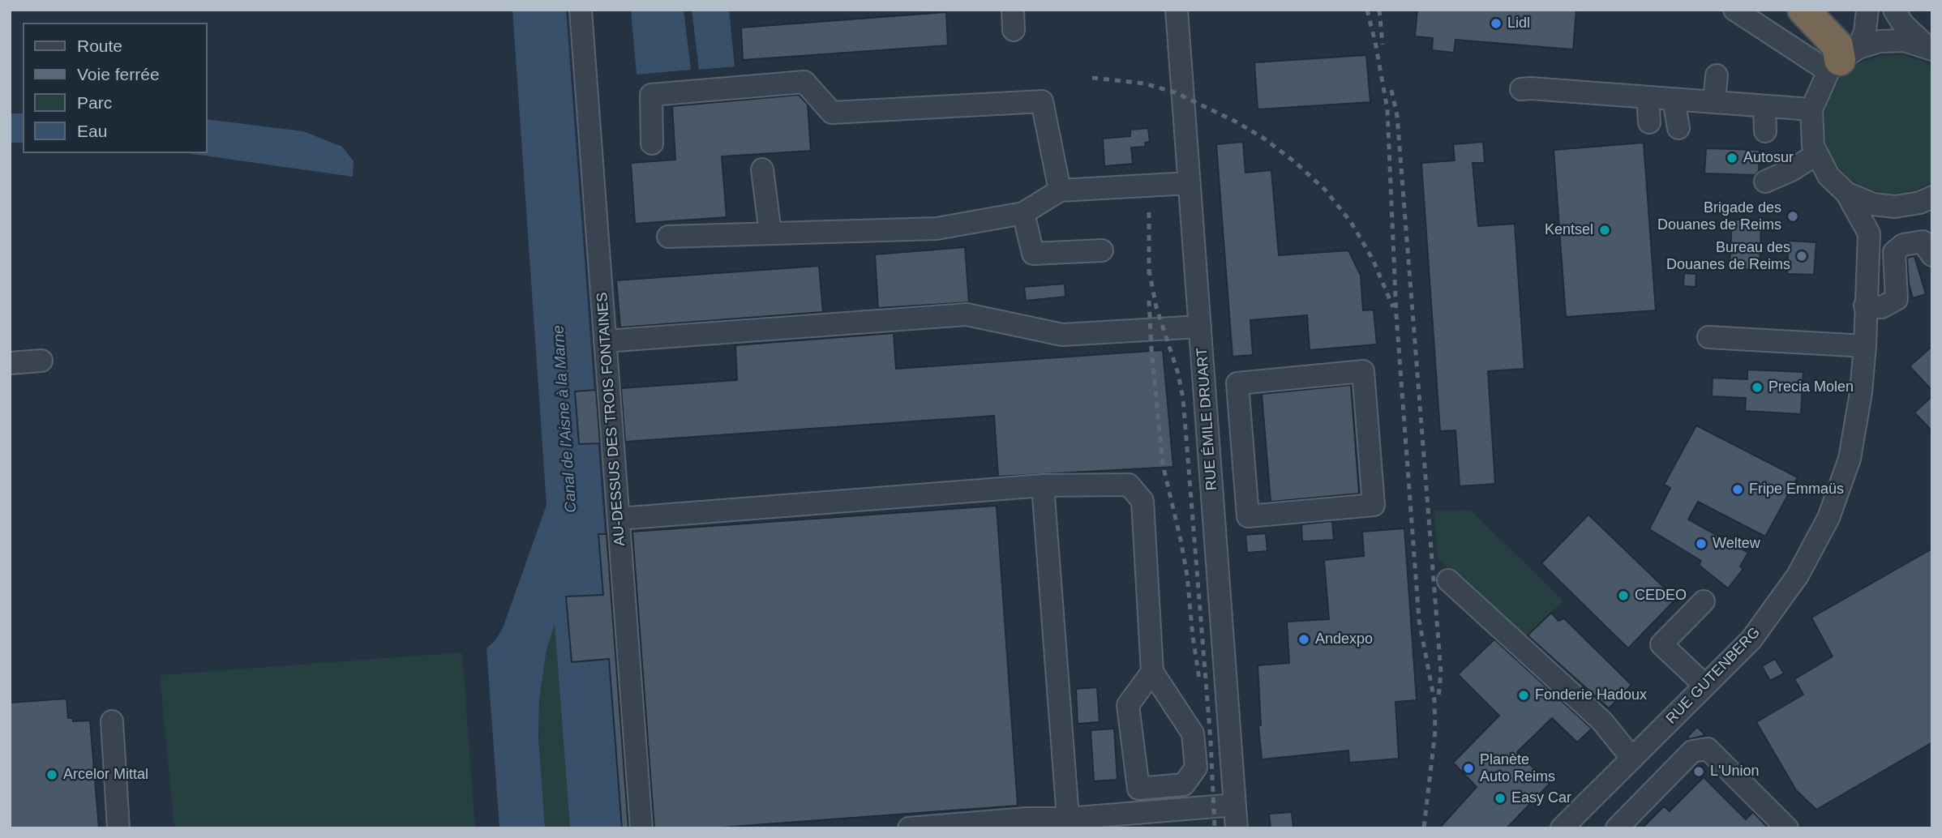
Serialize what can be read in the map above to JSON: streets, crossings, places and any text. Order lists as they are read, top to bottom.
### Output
{
  "streets": {
    "street": ["AU-DESSUS DES TROIS FONTAINES", "RUE ÉMILE DRUART", "RUE GUTENBERG"]
  },
  "water": ["Canal de l'Aisne à la Marne"],
  "places": [
    "Lidl",
    "Autosur",
    "Brigade des Douanes de Reims",
    "Kentsel",
    "Bureau des Douanes de Reims",
    "Precia Molen",
    "Fripe Emmaüs",
    "Weltew",
    "CEDEO",
    "Andexpo",
    "Fonderie Hadoux",
    "Planète Auto Reims",
    "L'Union",
    "Arcelor Mittal",
    "Easy Car"
  ],
  "legend": [
    "Route",
    "Voie ferrée",
    "Parc",
    "Eau"
  ]
}
